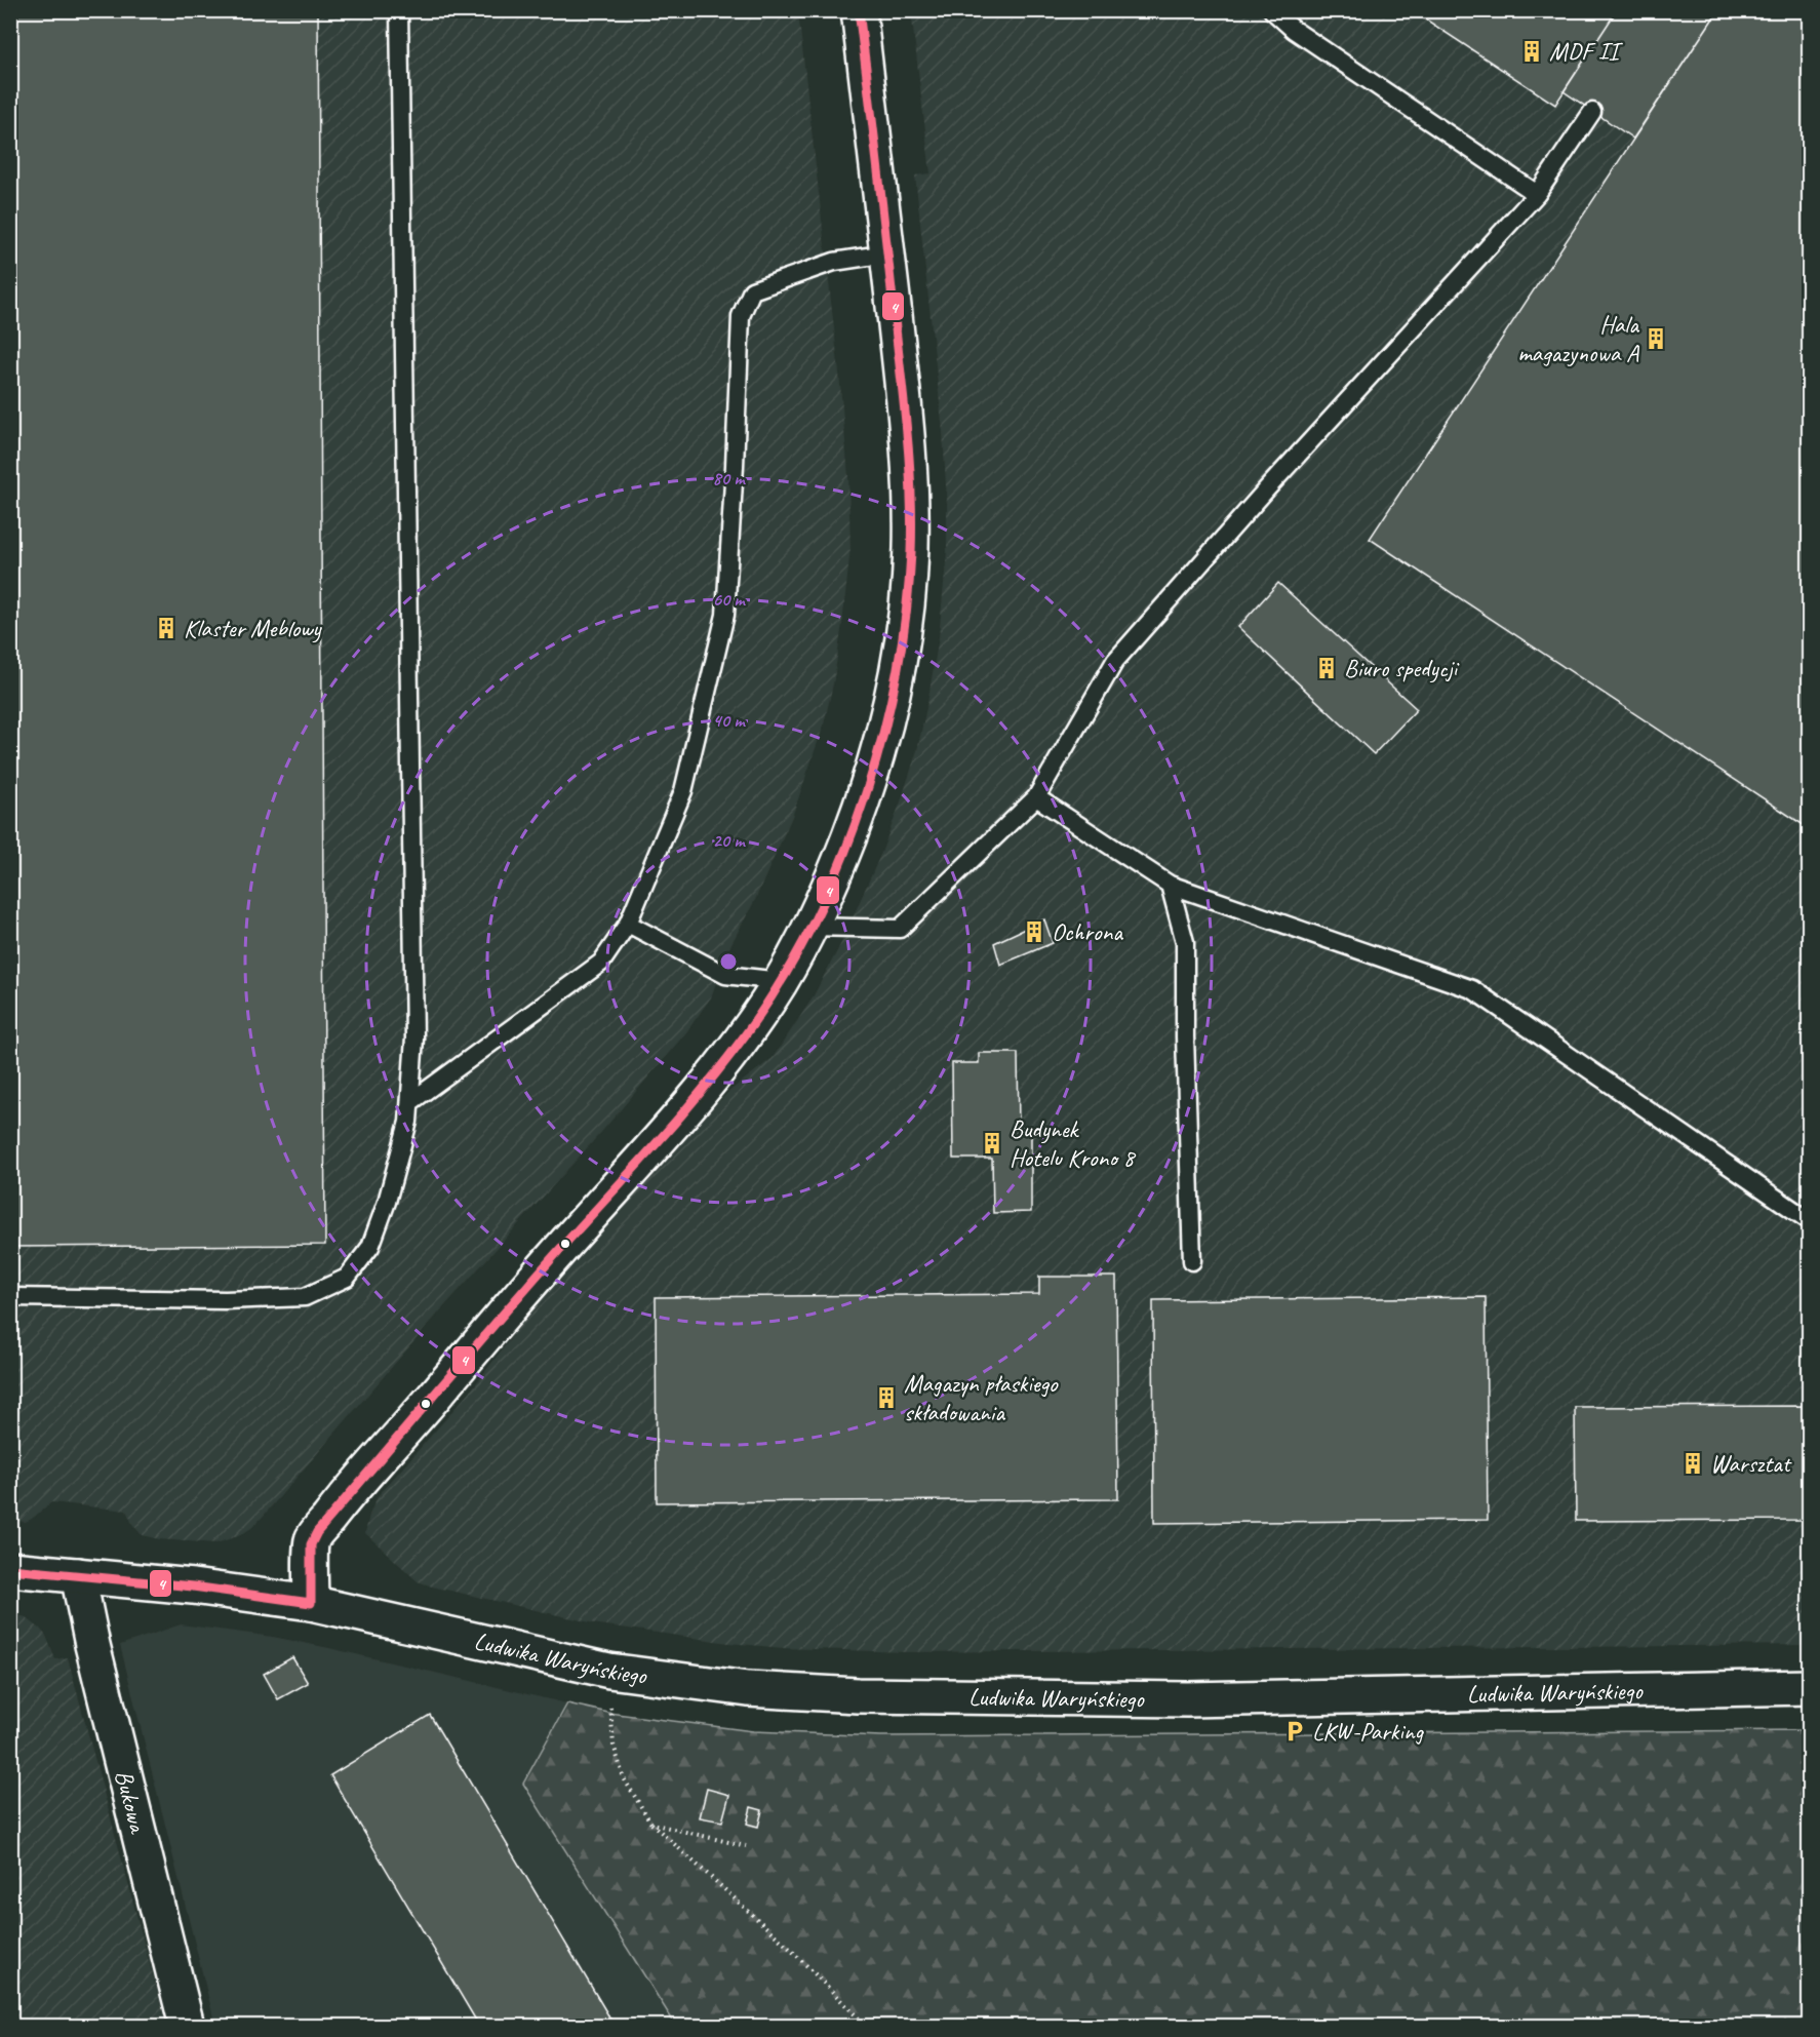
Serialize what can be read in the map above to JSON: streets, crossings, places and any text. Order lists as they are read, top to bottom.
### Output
{
  "streets": {
    "street": ["Ludwika Waryńskiego", "Bukowa"]
  },
  "crossings": [
    ["Ludwika Waryńskiego", "Bukowa"]
  ],
  "places": {
    "building": [
      "MDF II",
      "Hala magazynowa A",
      "Klaster Meblowy",
      "Biuro spedycji",
      "Ochrona",
      "Budynek Hotelu Krono 8",
      "Magazyn płaskiego składowania",
      "Warsztat"
    ],
    "parking": ["LKW-Parking"]
  },
  "lines": ["transit line 4"],
  "rings": [
    "80 m",
    "60 m",
    "40 m",
    "20 m"
  ]
}
